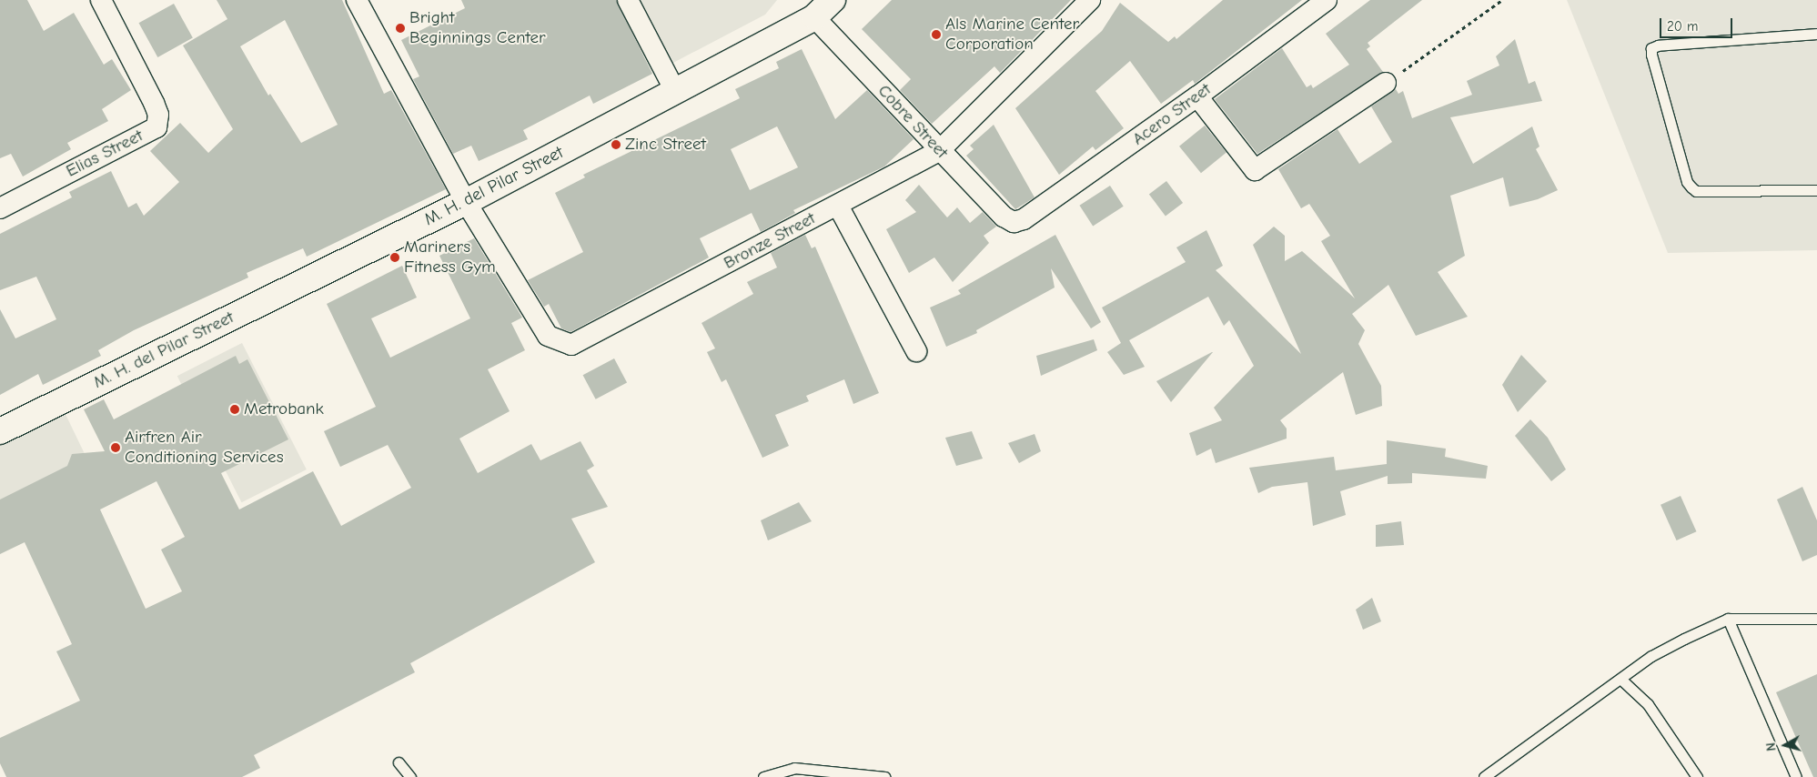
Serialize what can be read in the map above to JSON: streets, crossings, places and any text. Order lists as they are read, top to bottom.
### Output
{
  "streets": {
    "main road": ["M. H. del Pilar Street"],
    "street": [
      "Acero Street",
      "Cobre Street",
      "Elias Street",
      "Bronze Street"
    ]
  },
  "crossings": [
    ["Acero Street", "Cobre Street"],
    ["Cobre Street", "M. H. del Pilar Street"],
    ["Cobre Street", "Bronze Street"],
    ["M. H. del Pilar Street", "Bronze Street"]
  ],
  "places": [
    "Bright Beginnings Center",
    "Als Marine Center Corporation",
    "Zinc Street",
    "Mariners Fitness Gym",
    "Metrobank",
    "Airfren Air Conditioning Services"
  ],
  "scale_bar": "20 m",
  "north": "left"
}
